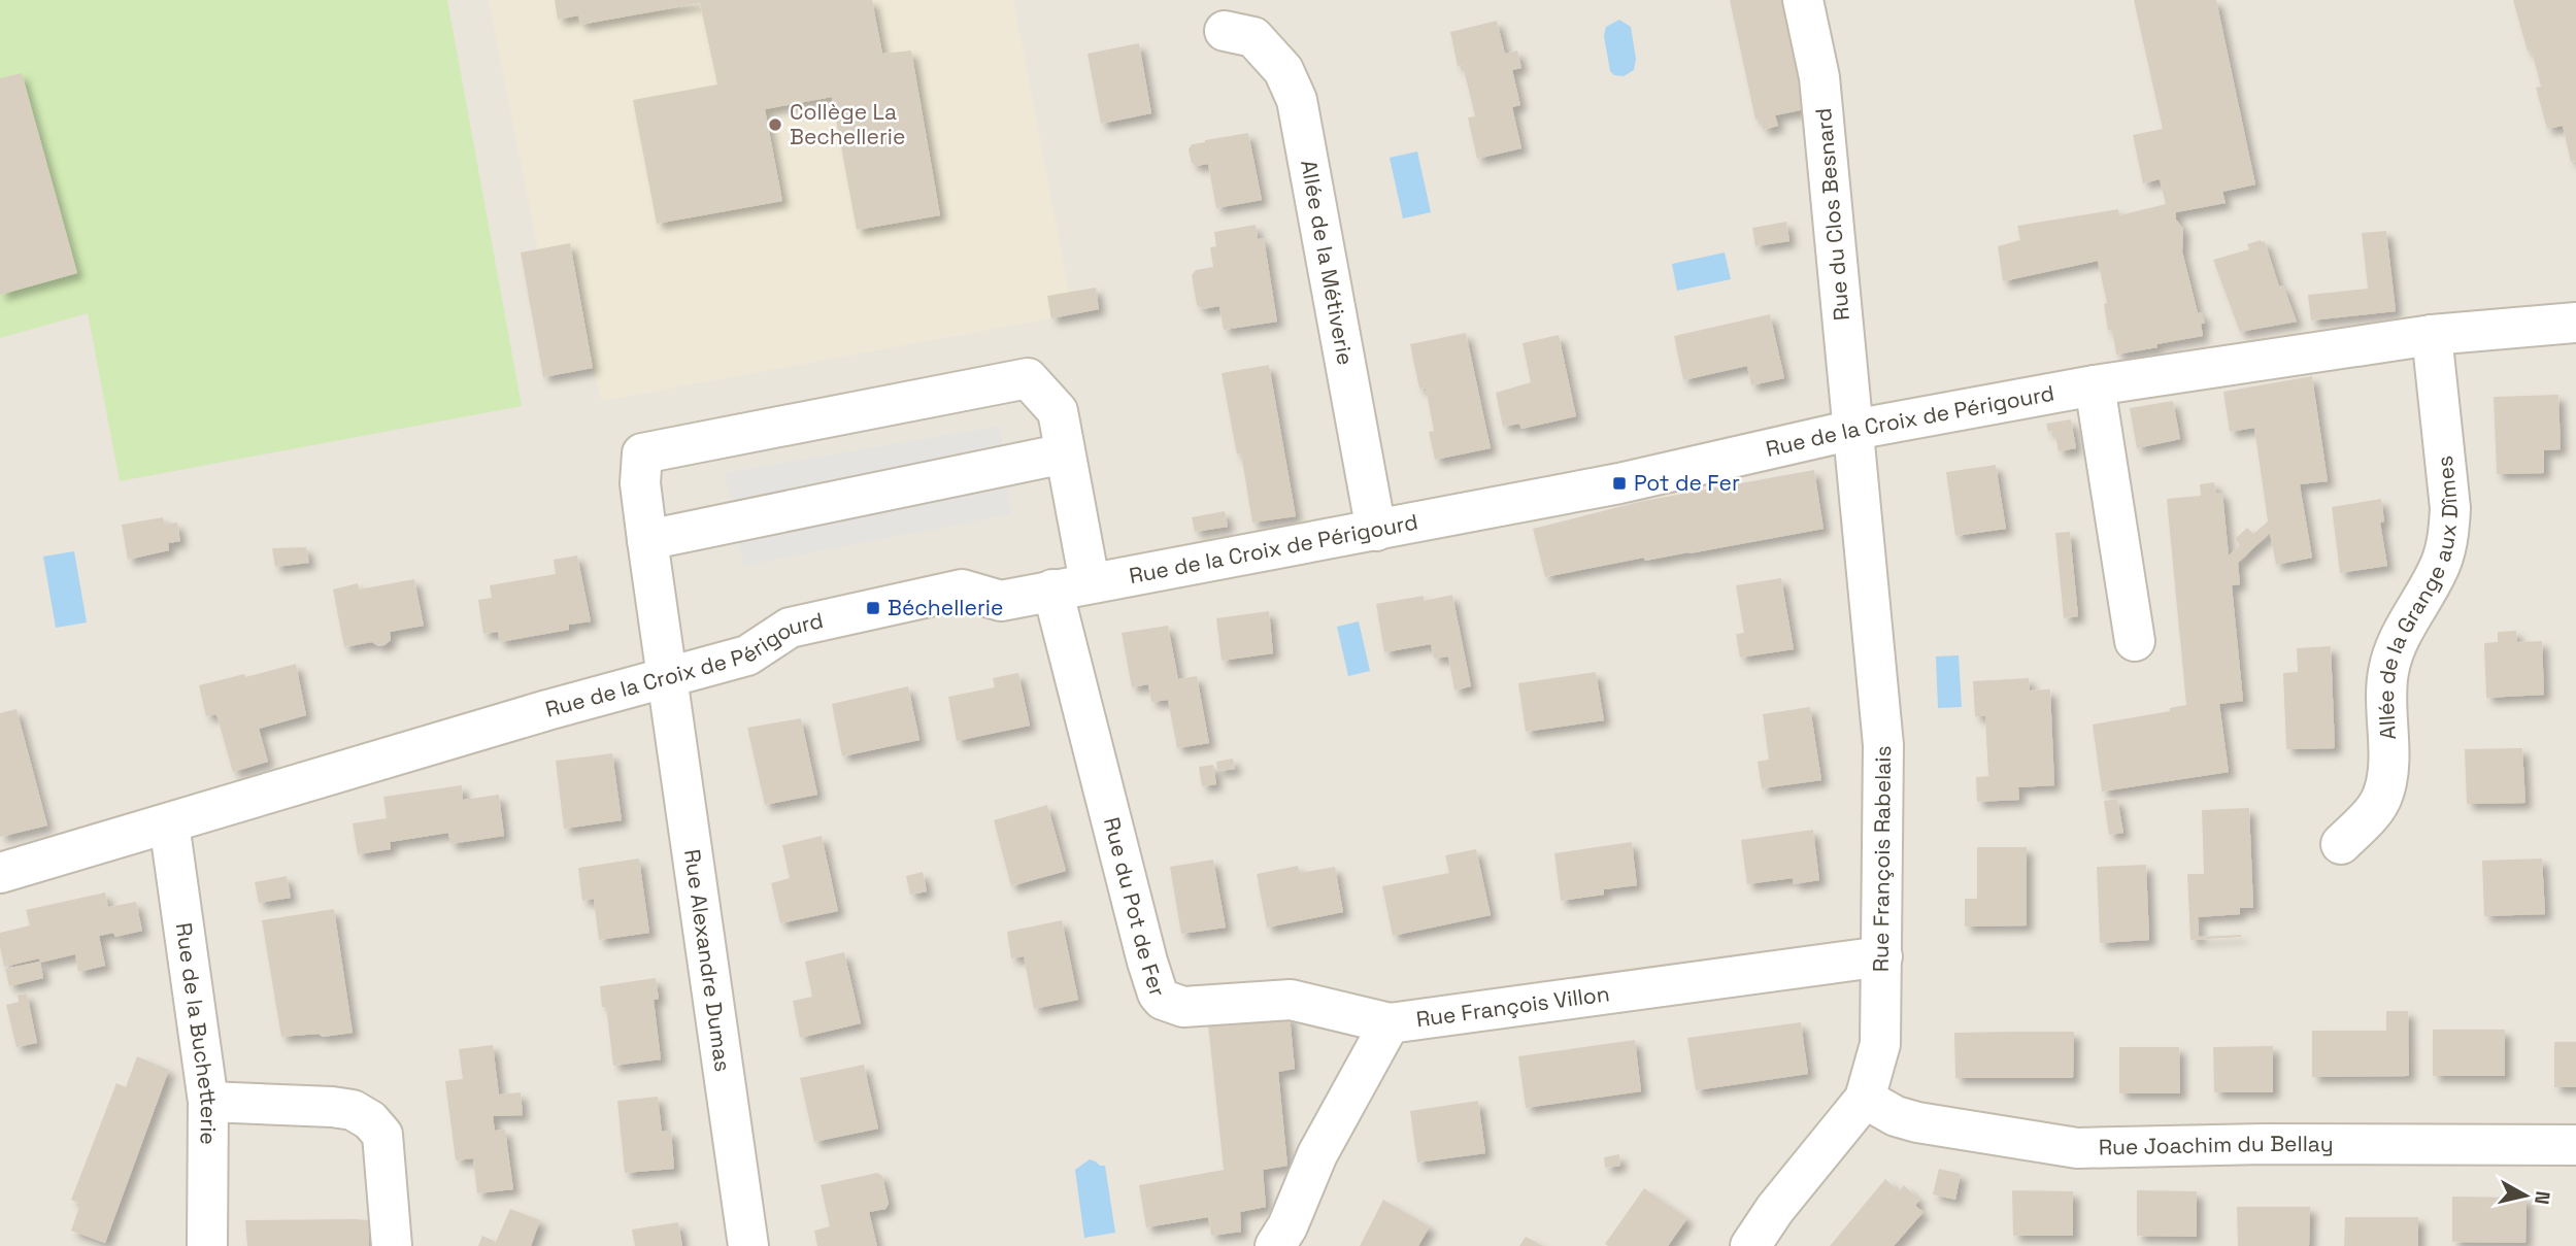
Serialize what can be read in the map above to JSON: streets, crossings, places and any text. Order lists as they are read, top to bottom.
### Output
{
  "streets": {
    "street": [
      "Rue du Clos Besnard",
      "Allée de la Métiverie",
      "Rue de la Croix de Périgourd",
      "Allée de la Grange aux Dîmes",
      "Rue François Rabelais",
      "Rue du Pot de Fer",
      "Rue Alexandre Dumas",
      "Rue François Villon",
      "Rue de la Buchetterie",
      "Rue Joachim du Bellay"
    ]
  },
  "crossings": [
    ["Rue du Clos Besnard", "Rue de la Croix de Périgourd"],
    ["Rue du Clos Besnard", "Rue François Rabelais"],
    ["Allée de la Métiverie", "Rue de la Croix de Périgourd"],
    ["Rue de la Croix de Périgourd", "Allée de la Grange aux Dîmes"],
    ["Rue de la Croix de Périgourd", "Rue François Rabelais"],
    ["Rue de la Croix de Périgourd", "Rue du Pot de Fer"],
    ["Rue de la Croix de Périgourd", "Rue Alexandre Dumas"],
    ["Rue de la Croix de Périgourd", "Rue de la Buchetterie"],
    ["Rue François Rabelais", "Rue François Villon"],
    ["Rue François Rabelais", "Rue Joachim du Bellay"],
    ["Rue du Pot de Fer", "Rue Alexandre Dumas"],
    ["Rue du Pot de Fer", "Rue François Villon"]
  ],
  "places": {
    "other": ["Collège La Bechellerie"],
    "transit": ["Pot de Fer", "Béchellerie"]
  },
  "north": "right"
}
